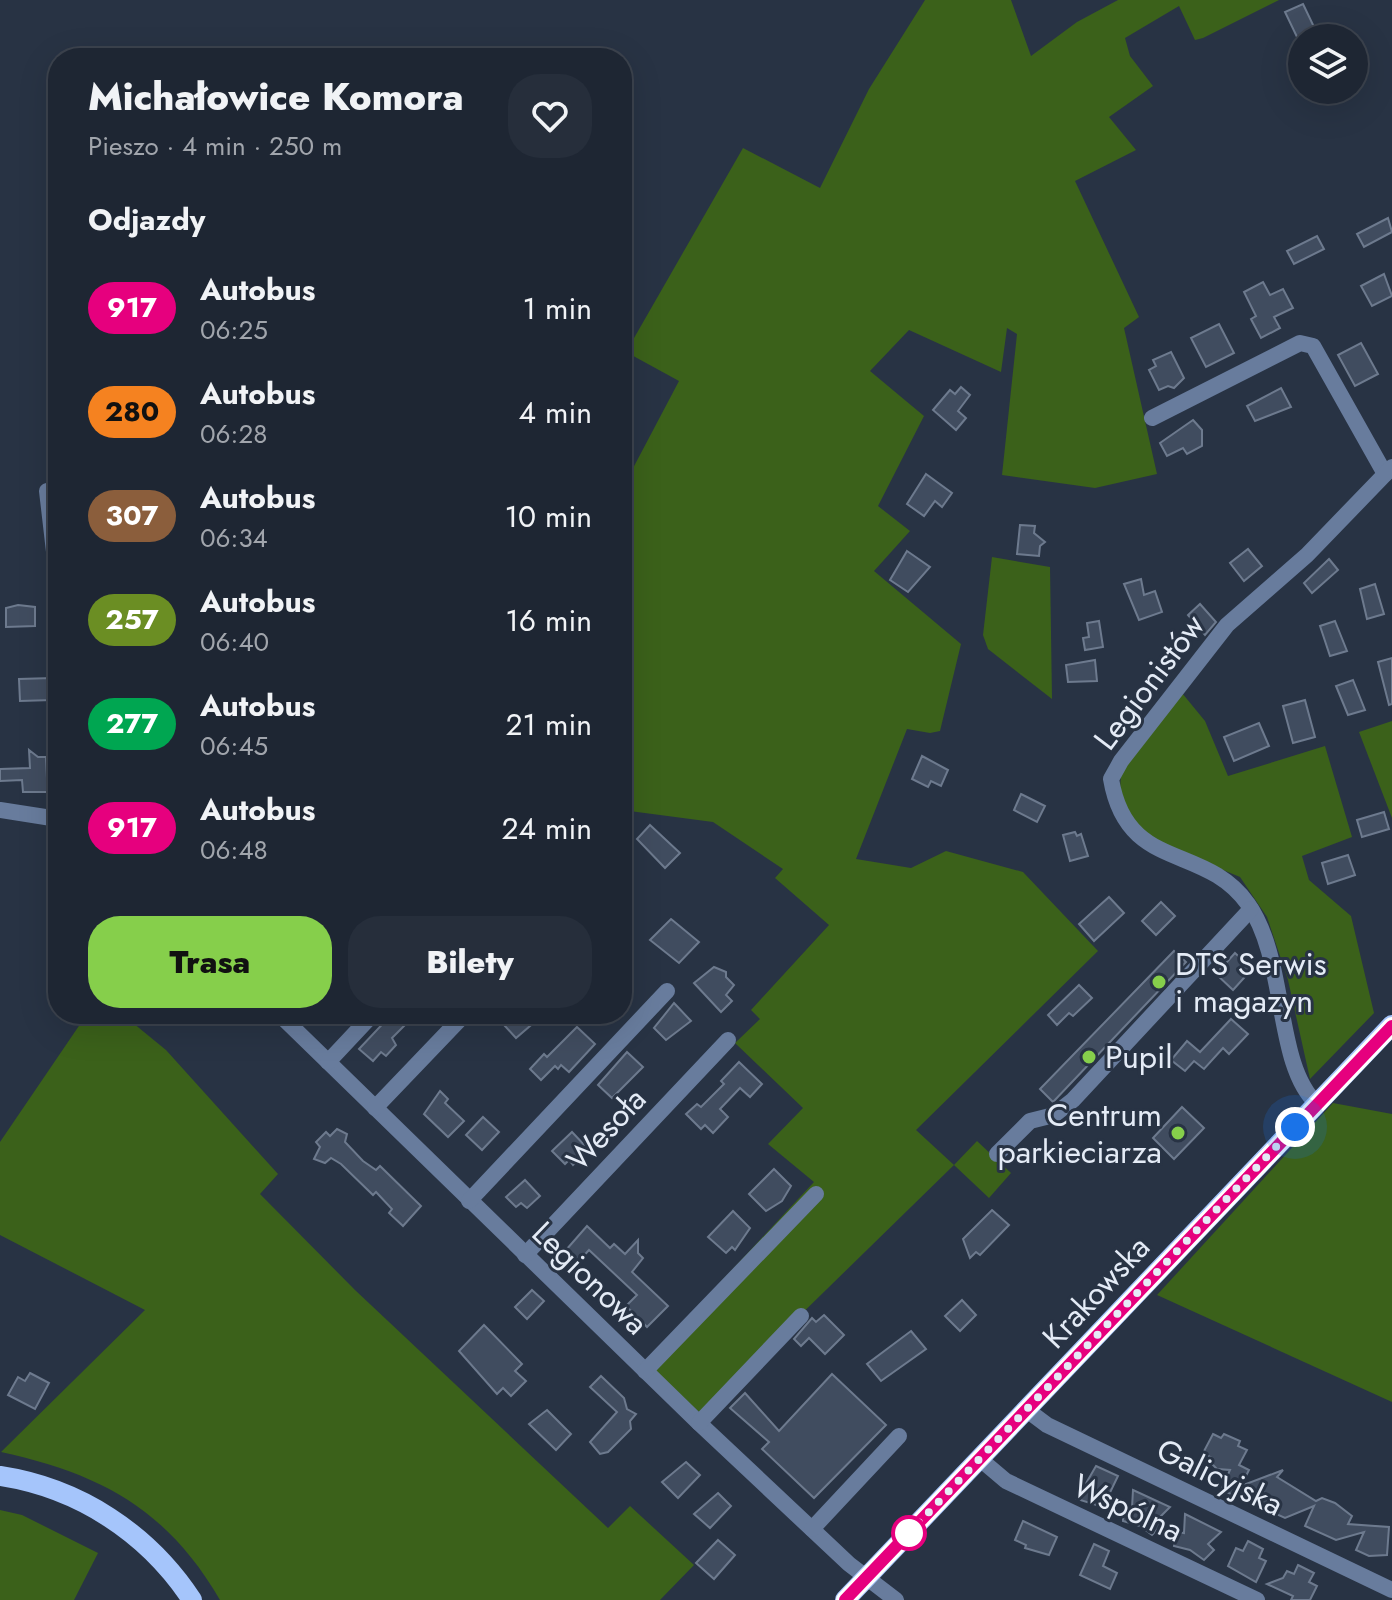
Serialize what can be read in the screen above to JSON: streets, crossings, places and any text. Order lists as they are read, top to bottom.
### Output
{
  "streets": {
    "main road": ["Krakowska"],
    "street": [
      "Legionistów",
      "Wesoła",
      "Legionowa",
      "Galicyjska",
      "Wspólna"
    ]
  },
  "crossings": [
    ["Legionistów", "Krakowska"],
    ["Wesoła", "Legionowa"],
    ["Legionowa", "Krakowska"],
    ["Krakowska", "Galicyjska"],
    ["Krakowska", "Wspólna"]
  ],
  "places": ["DTS Serwis i magazyn", "Pupil", "Centrum parkieciarza"],
  "lines": ["bus line 917"],
  "page": {
    "heading": [
      ["Michałowice Komora", "Pieszo · 4 min · 250 m"],
      "Odjazdy"
    ],
    "list": [
      {
        "mark": "917",
        "name": "Autobus",
        "note": "06:25",
        "value": "1 min"
      },
      {
        "mark": "280",
        "name": "Autobus",
        "note": "06:28",
        "value": "4 min"
      },
      {
        "mark": "307",
        "name": "Autobus",
        "note": "06:34",
        "value": "10 min"
      },
      {
        "mark": "257",
        "name": "Autobus",
        "note": "06:40",
        "value": "16 min"
      },
      {
        "mark": "277",
        "name": "Autobus",
        "note": "06:45",
        "value": "21 min"
      },
      {
        "mark": "917",
        "name": "Autobus",
        "note": "06:48",
        "value": "24 min"
      }
    ],
    "buttons": ["Trasa", "Bilety"]
  }
}
